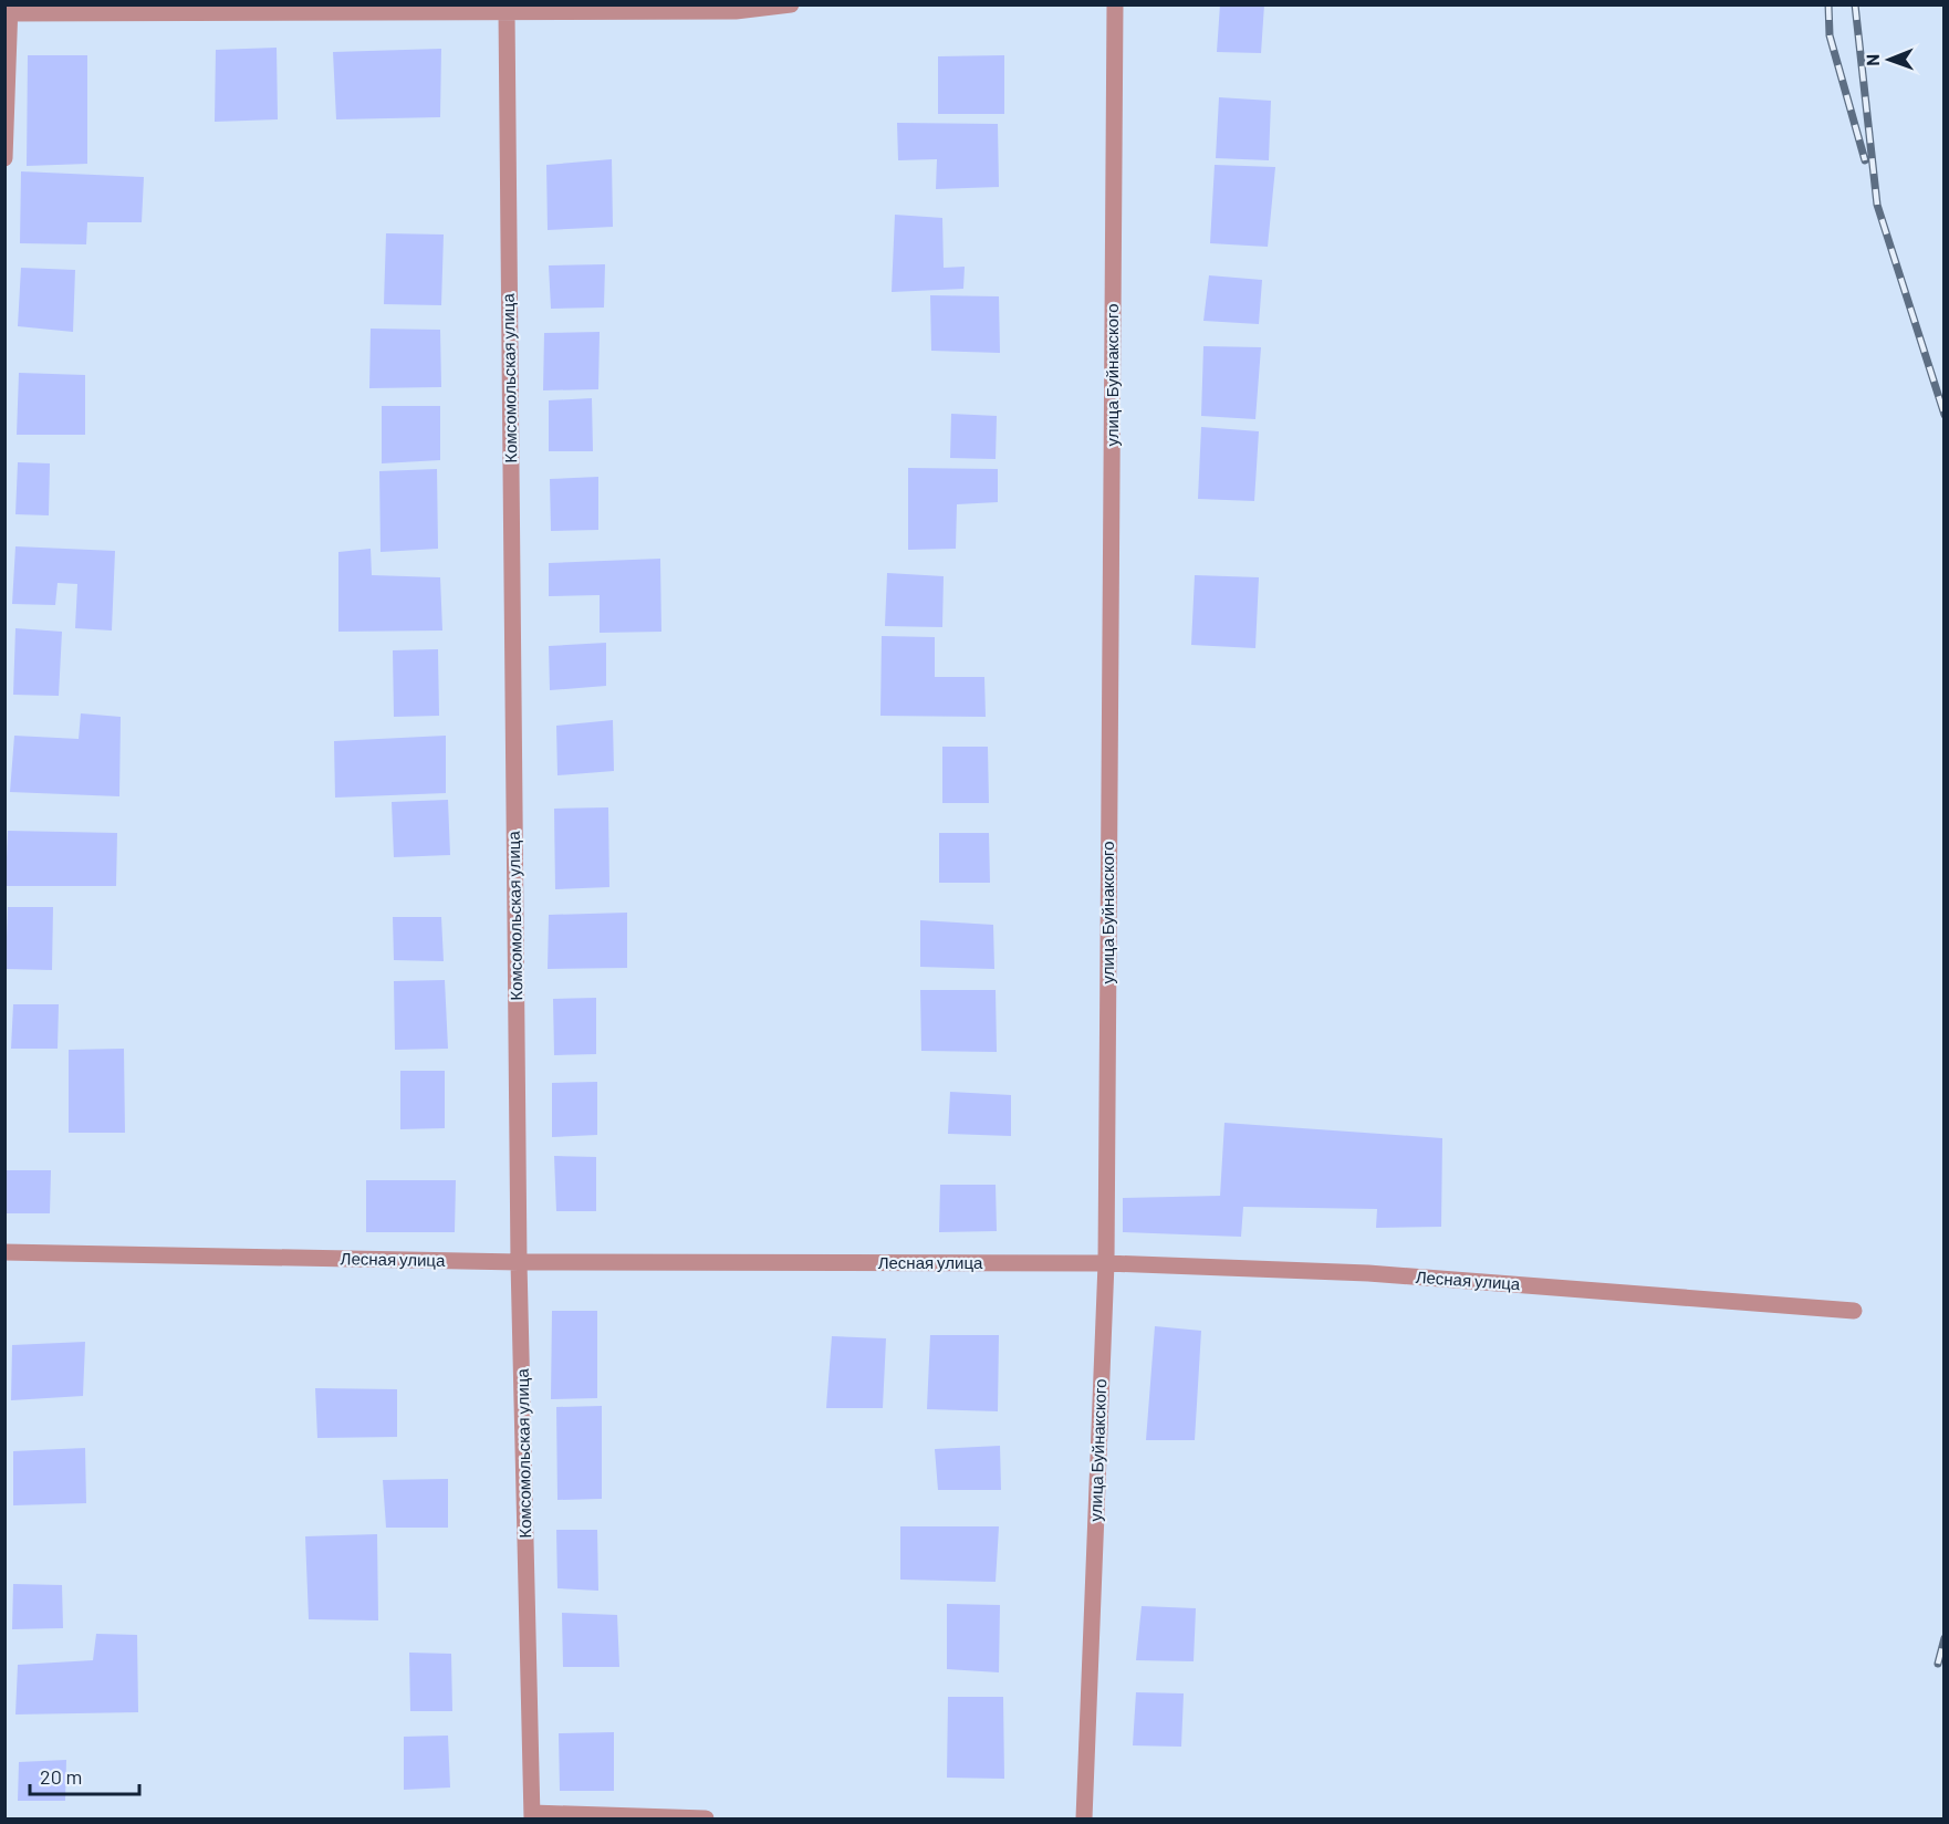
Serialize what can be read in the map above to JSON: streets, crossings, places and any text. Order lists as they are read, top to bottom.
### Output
{
  "streets": {
    "street": ["улица Буйнакского", "Комсомольская улица", "Лесная улица"]
  },
  "crossings": [
    ["улица Буйнакского", "Лесная улица"],
    ["Комсомольская улица", "Лесная улица"]
  ],
  "scale_bar": "20 m",
  "north": "left"
}
